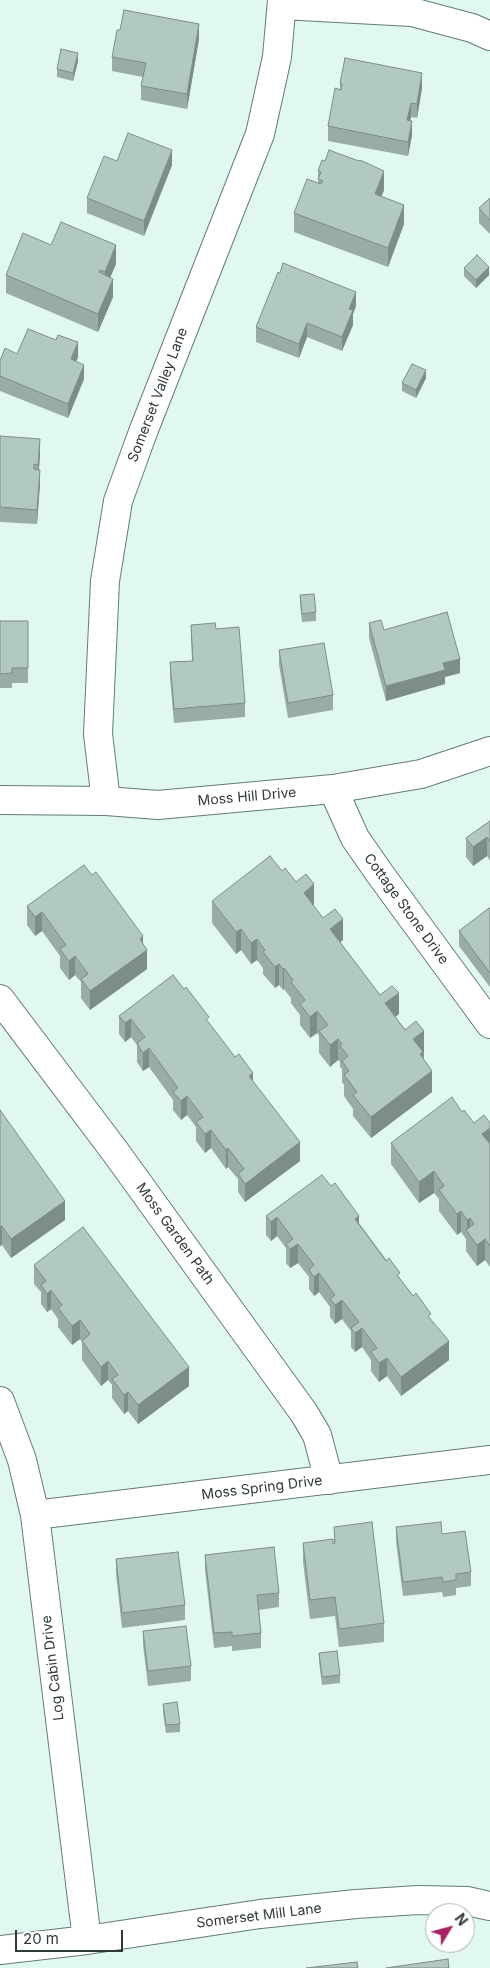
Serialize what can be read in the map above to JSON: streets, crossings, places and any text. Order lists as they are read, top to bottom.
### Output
{
  "streets": {
    "street": [
      "Somerset Valley Lane",
      "Moss Hill Drive",
      "Cottage Stone Drive",
      "Moss Garden Path",
      "Moss Spring Drive",
      "Log Cabin Drive",
      "Somerset Mill Lane"
    ]
  },
  "crossings": [
    ["Somerset Valley Lane", "Moss Hill Drive"],
    ["Moss Hill Drive", "Cottage Stone Drive"],
    ["Moss Garden Path", "Moss Spring Drive"],
    ["Moss Spring Drive", "Log Cabin Drive"],
    ["Log Cabin Drive", "Somerset Mill Lane"]
  ],
  "scale_bar": "20 m",
  "north": "top right"
}
